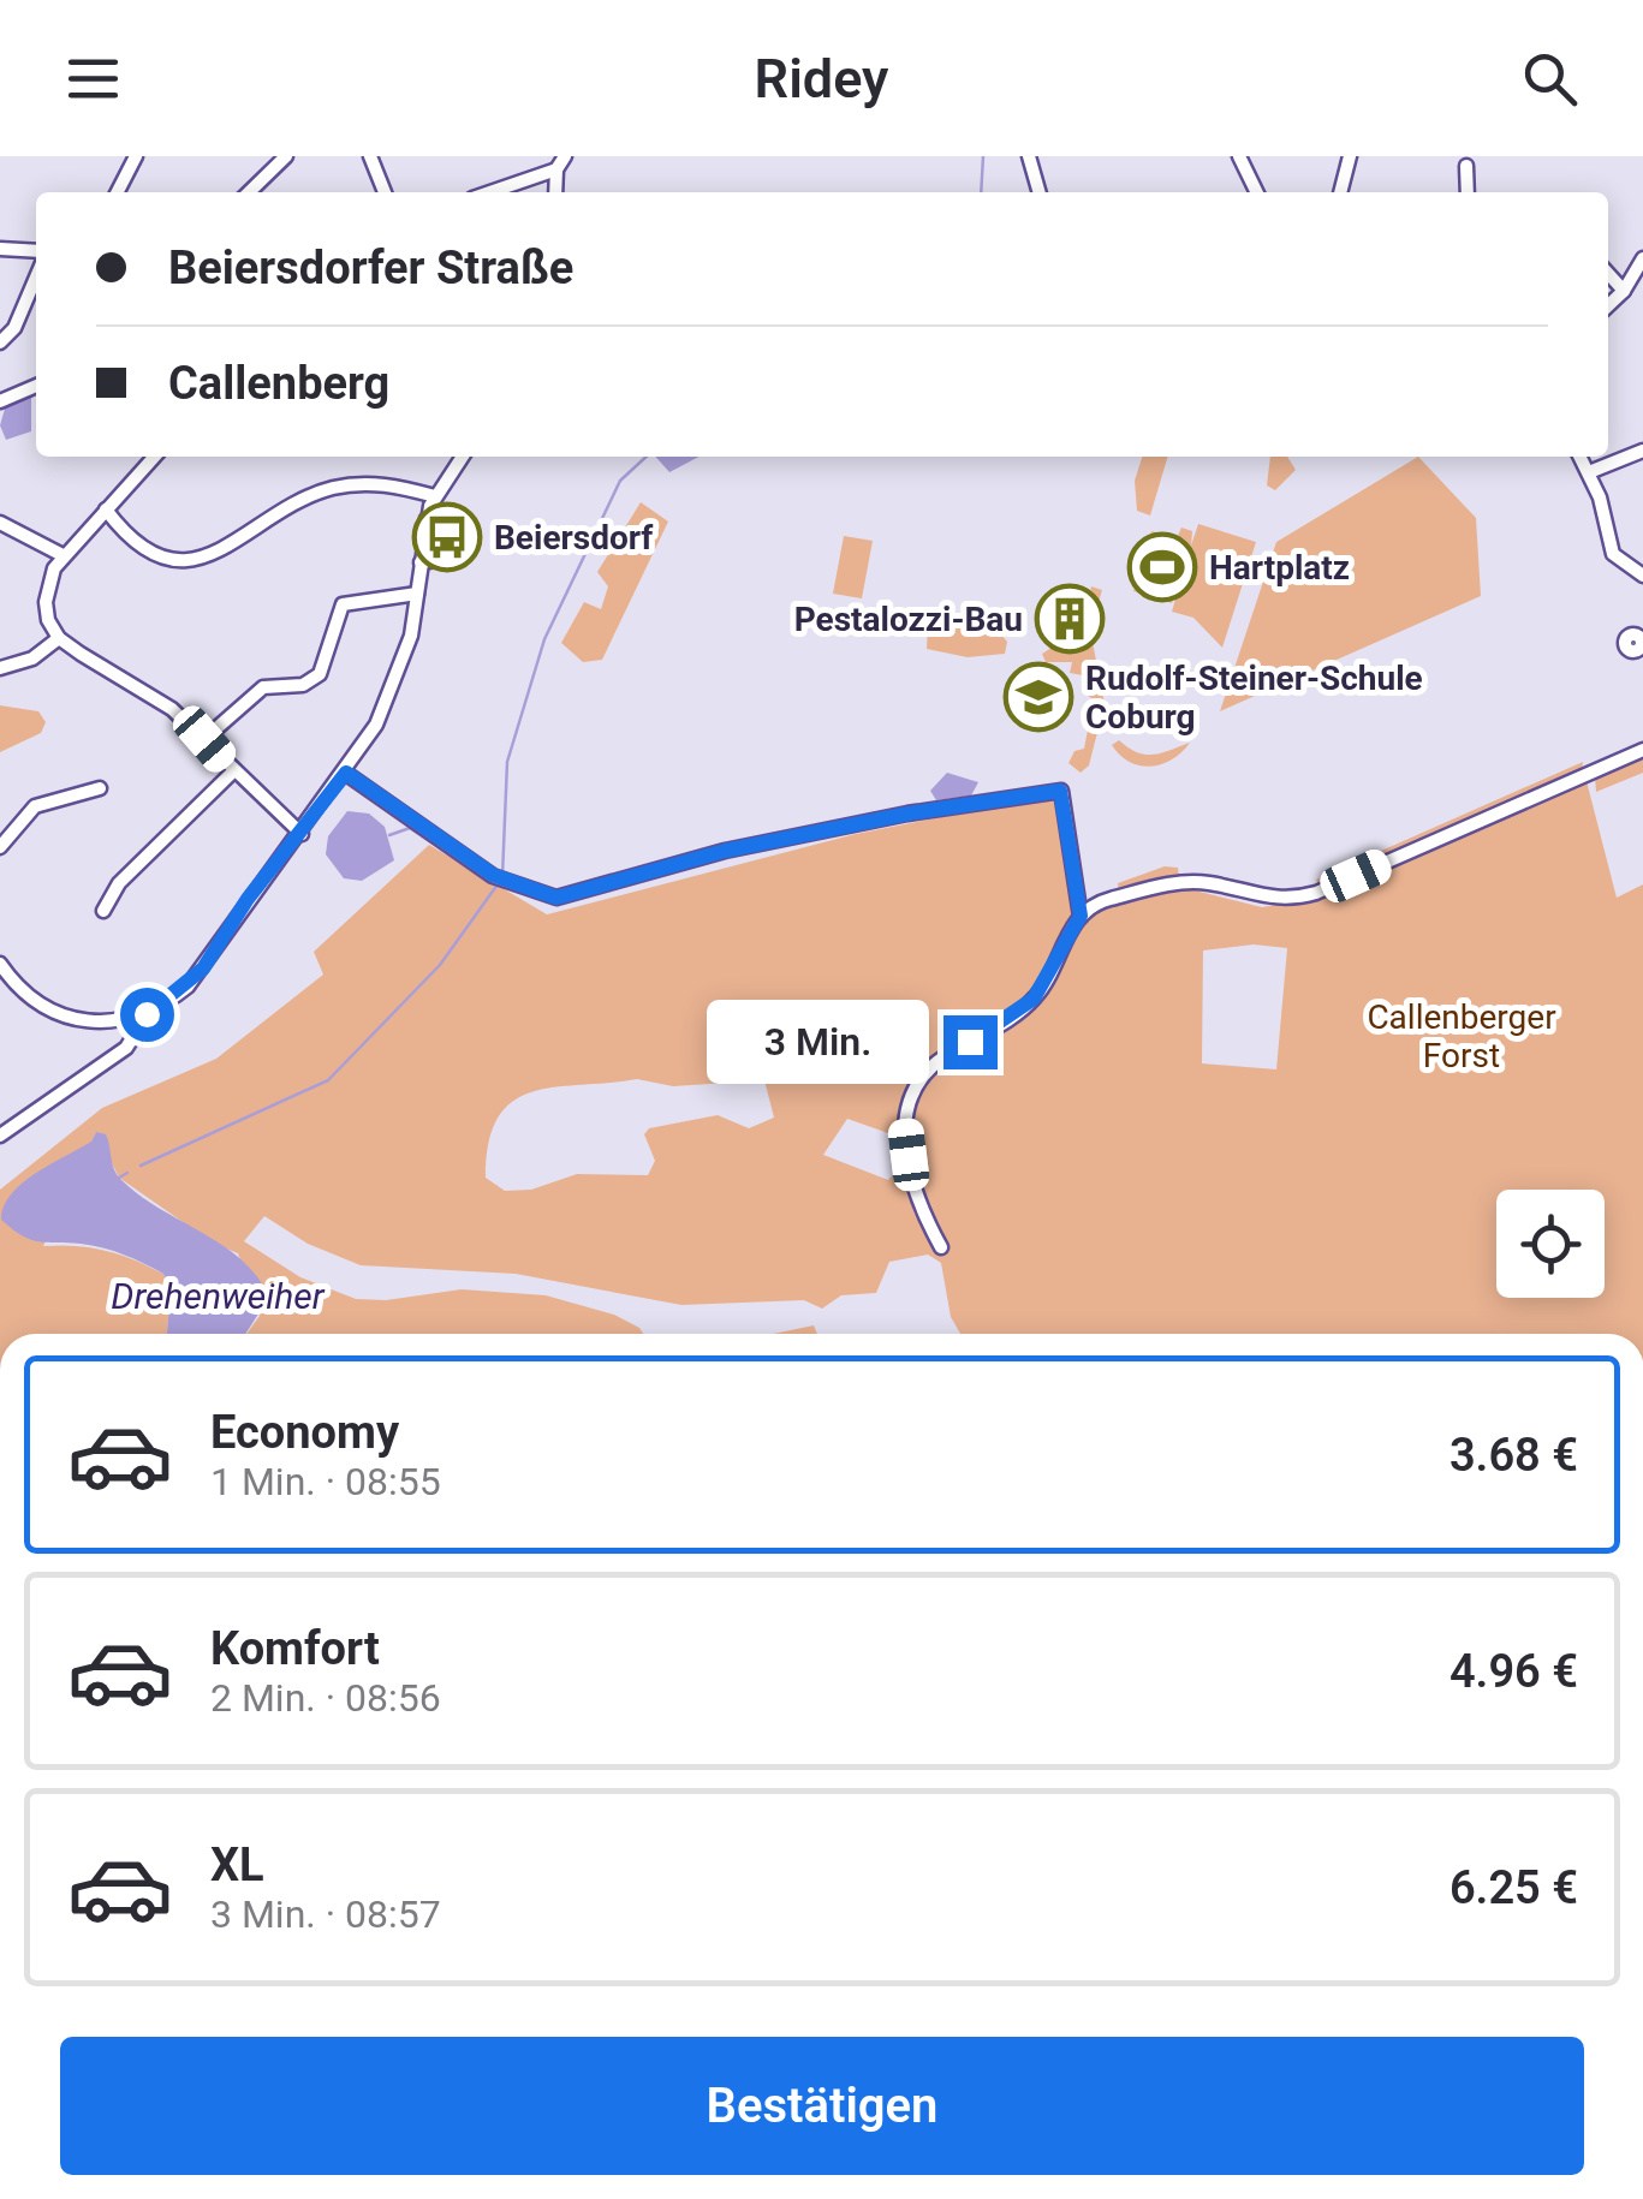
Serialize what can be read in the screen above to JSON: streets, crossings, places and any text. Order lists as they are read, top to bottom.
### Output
{
  "water": ["Drehenweiher"],
  "parks": ["Callenberger Forst"],
  "places": {
    "bus stop": ["Beiersdorf"],
    "sports": ["Hartplatz"],
    "building": ["Pestalozzi-Bau"],
    "school or university": ["Rudolf-Steiner-Schule Coburg"]
  },
  "page": {
    "header": "Ridey",
    "banner": ["Beiersdorfer Straße", "Callenberg"],
    "bubble": "3 Min.",
    "list": [
      {
        "name": "Economy",
        "note": "1 Min. · 08:55",
        "value": "3.68 €"
      },
      {
        "name": "Komfort",
        "note": "2 Min. · 08:56",
        "value": "4.96 €"
      },
      {
        "name": "XL",
        "note": "3 Min. · 08:57",
        "value": "6.25 €"
      }
    ],
    "buttons": "Bestätigen"
  }
}
